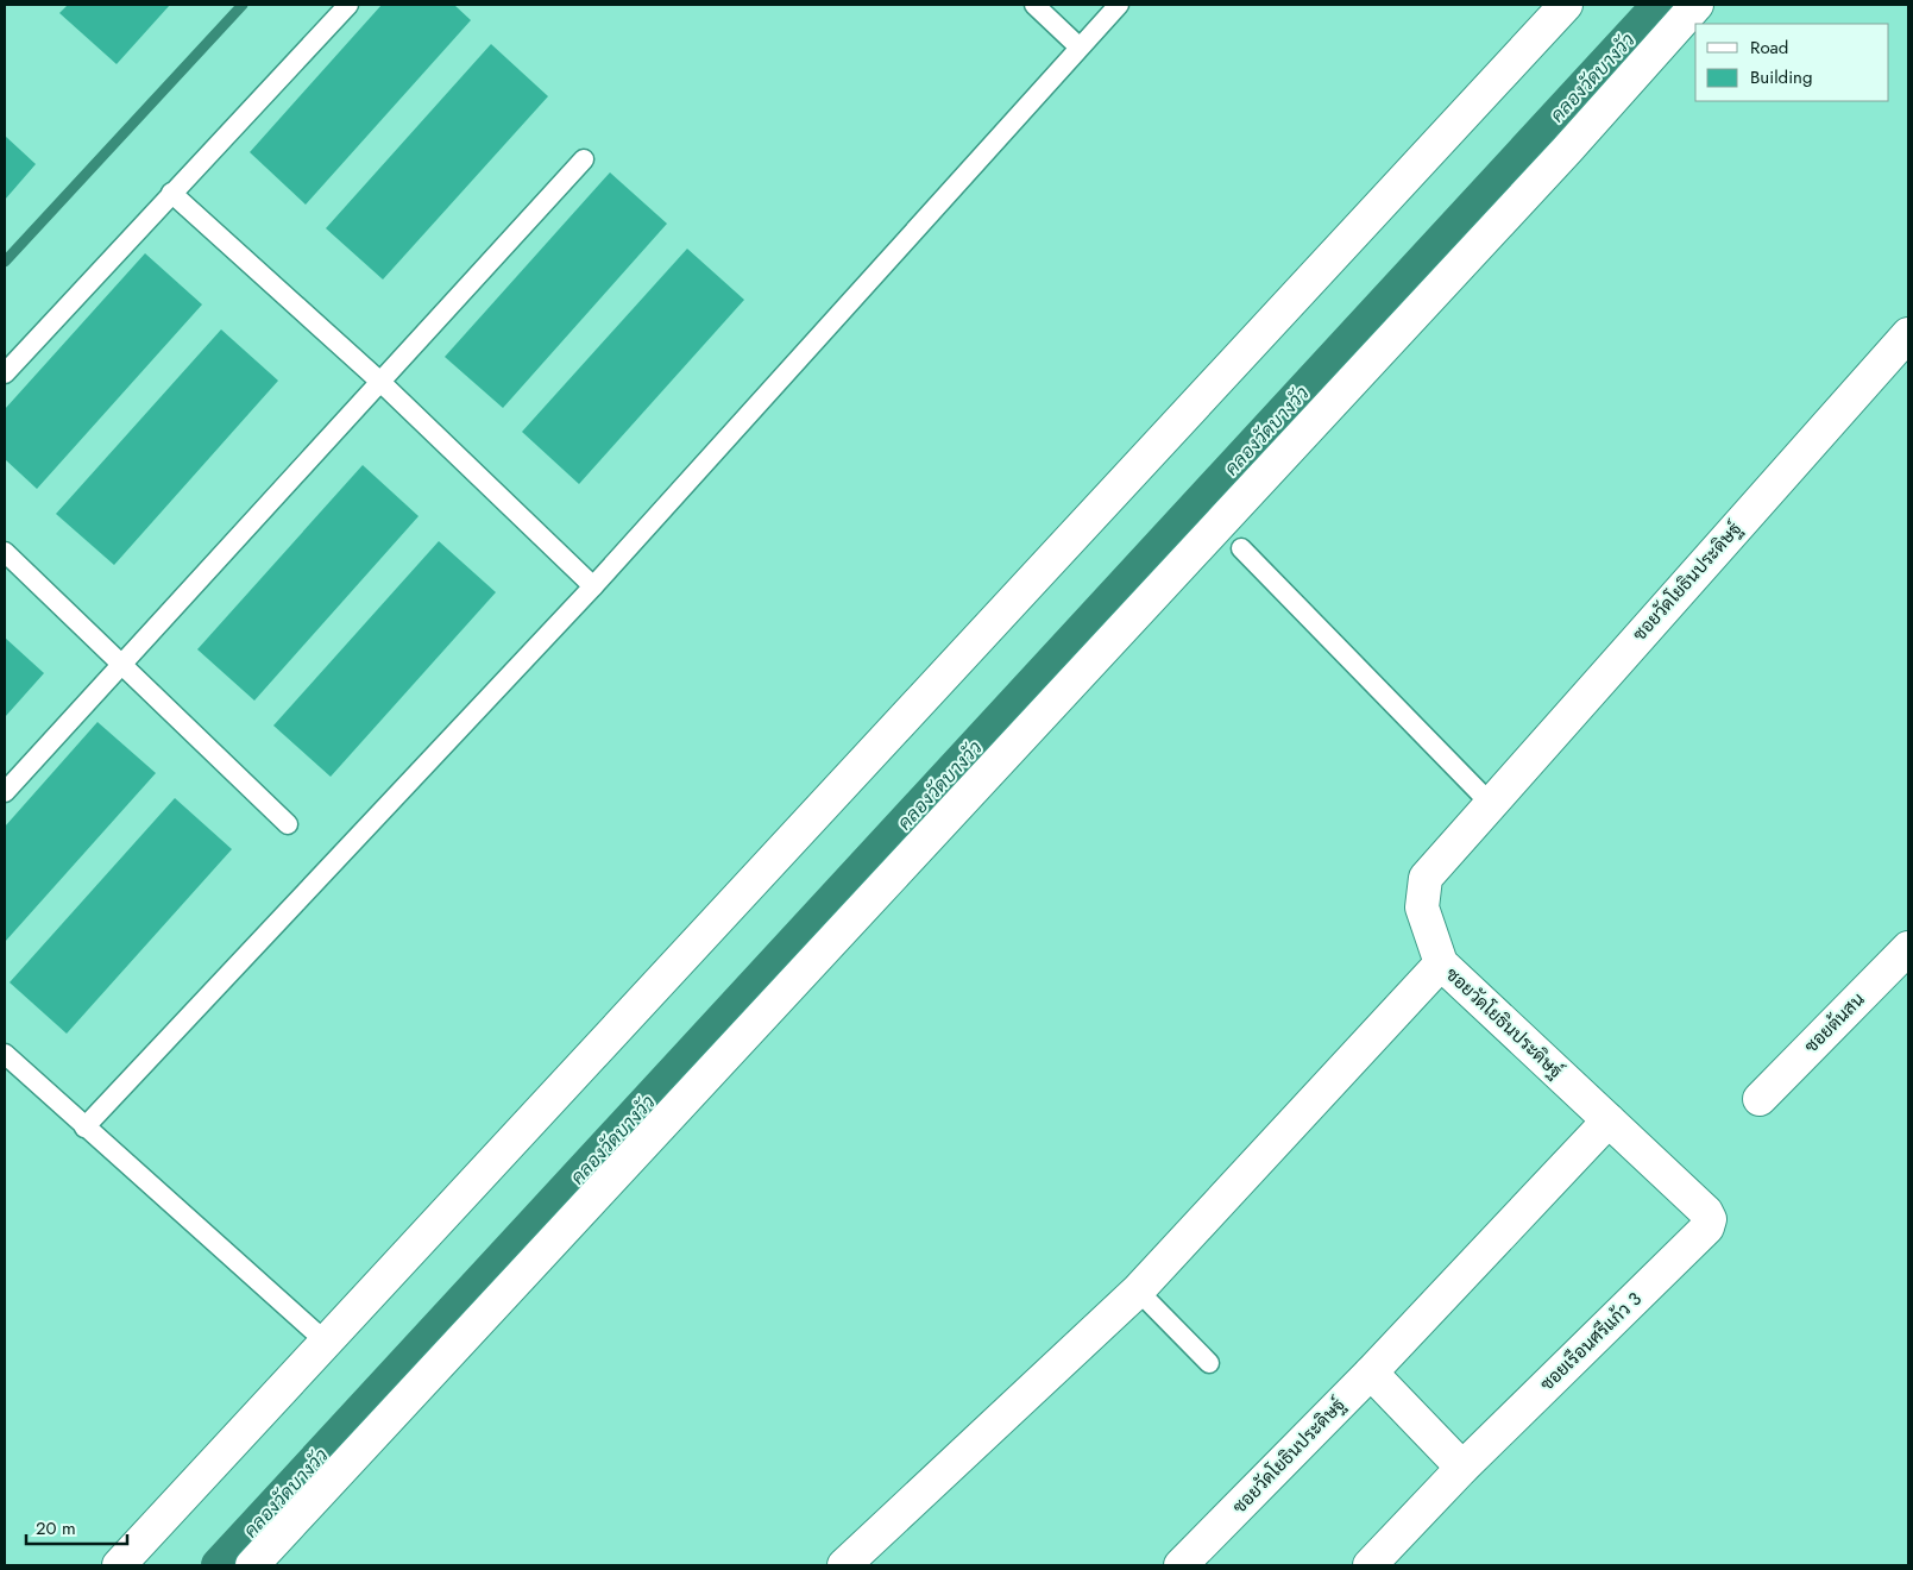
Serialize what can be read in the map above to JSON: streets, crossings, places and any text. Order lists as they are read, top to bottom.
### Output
{
  "streets": {
    "street": ["ซอยวัดโยธินประดิษฐ์", "ซอยต้นสน", "ซอยเรือนศรีแก้ว 3"]
  },
  "crossings": [
    ["ซอยวัดโยธินประดิษฐ์", "ซอยเรือนศรีแก้ว 3"]
  ],
  "water": ["คลองวัดบางวัว"],
  "legend": ["Road", "Building"],
  "scale_bar": "20 m"
}
